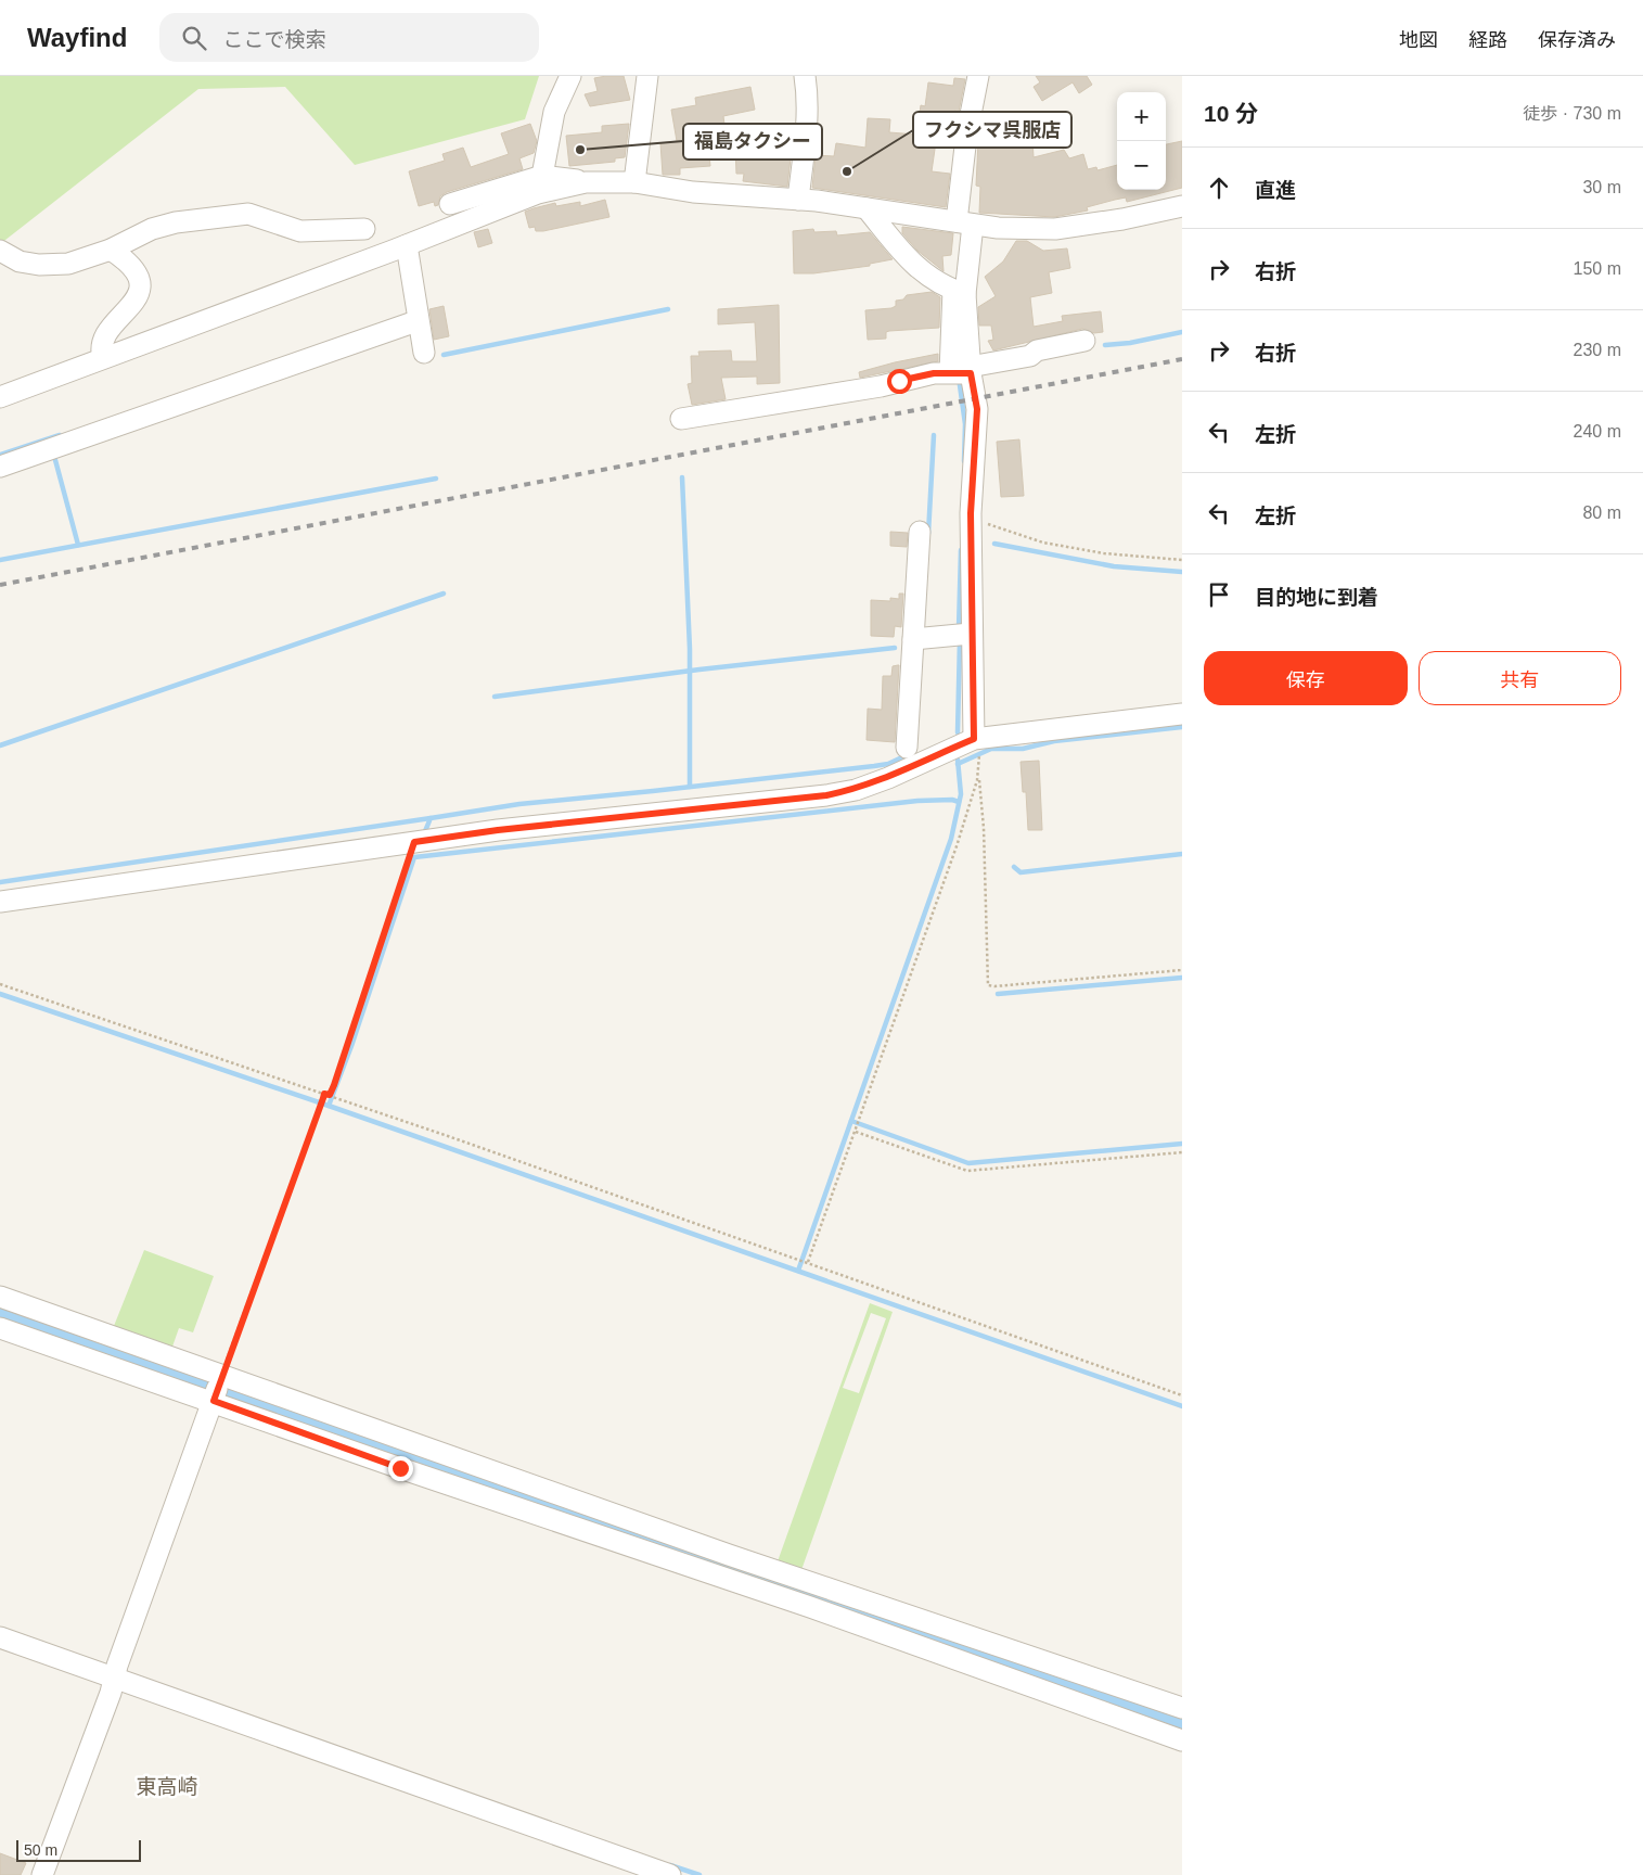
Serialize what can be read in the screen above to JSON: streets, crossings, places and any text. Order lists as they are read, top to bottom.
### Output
{
  "districts": ["東高崎"],
  "places": ["福島タクシー", "フクシマ呉服店"],
  "scale_bar": "50 m",
  "page": {
    "header": "Wayfind",
    "search": "ここで検索",
    "nav": ["地図", "経路", "保存済み"],
    "heading": ["10 分", "徒歩 · 730 m"],
    "map_buttons": ["+", "−"],
    "list": [
      ["直進", "30 m"],
      ["右折", "150 m"],
      ["右折", "230 m"],
      ["左折", "240 m"],
      ["左折", "80 m"],
      "目的地に到着"
    ],
    "buttons": ["保存", "共有"],
    "scale": "50 m"
  }
}
